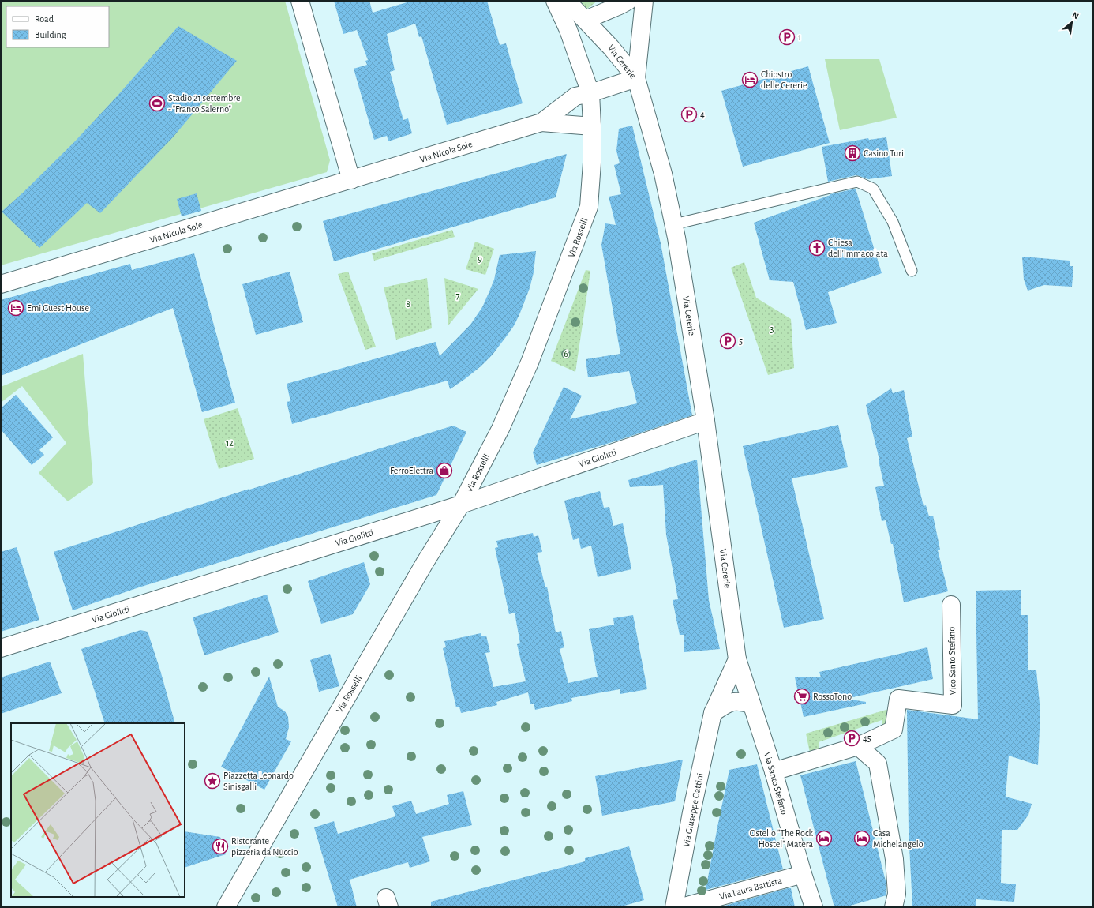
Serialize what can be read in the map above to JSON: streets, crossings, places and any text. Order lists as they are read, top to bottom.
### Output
{
  "streets": {
    "street": [
      "Via Cererie",
      "Via Nicola Sole",
      "Via Rosselli",
      "Via Giolitti",
      "Vico Santo Stefano",
      "Via Santo Stefano",
      "Via Giuseppe Gattini",
      "Via Laura Battista"
    ]
  },
  "crossings": [
    ["Via Cererie", "Via Giolitti"],
    ["Via Cererie", "Via Santo Stefano"],
    ["Via Cererie", "Via Giuseppe Gattini"],
    ["Via Rosselli", "Via Giolitti"],
    ["Vico Santo Stefano", "Via Santo Stefano"],
    ["Via Santo Stefano", "Via Giuseppe Gattini"],
    ["Via Santo Stefano", "Via Laura Battista"]
  ],
  "parks": [
    "9",
    "7",
    "8",
    "3",
    "6",
    "12"
  ],
  "places": {
    "parking": [
      "1",
      "4",
      "5",
      "45"
    ],
    "hotel": [
      "Chiostro delle Cererie",
      "Emi Guest House",
      "Ostello \"The Rock Hostel\" Matera",
      "Casa Michelangelo"
    ],
    "sports": ["Stadio 21 settembre - \"Franco Salerno\""],
    "building": ["Casino Turi"],
    "church": ["Chiesa dell'Immacolata"],
    "shop": ["FerroElettra"],
    "supermarket": ["RossoTono"],
    "place": ["Piazzetta Leonardo Sinisgalli"],
    "restaurant": ["Ristorante pizzeria da Nuccio"]
  },
  "legend": ["Road", "Building"],
  "north": "top right"
}
